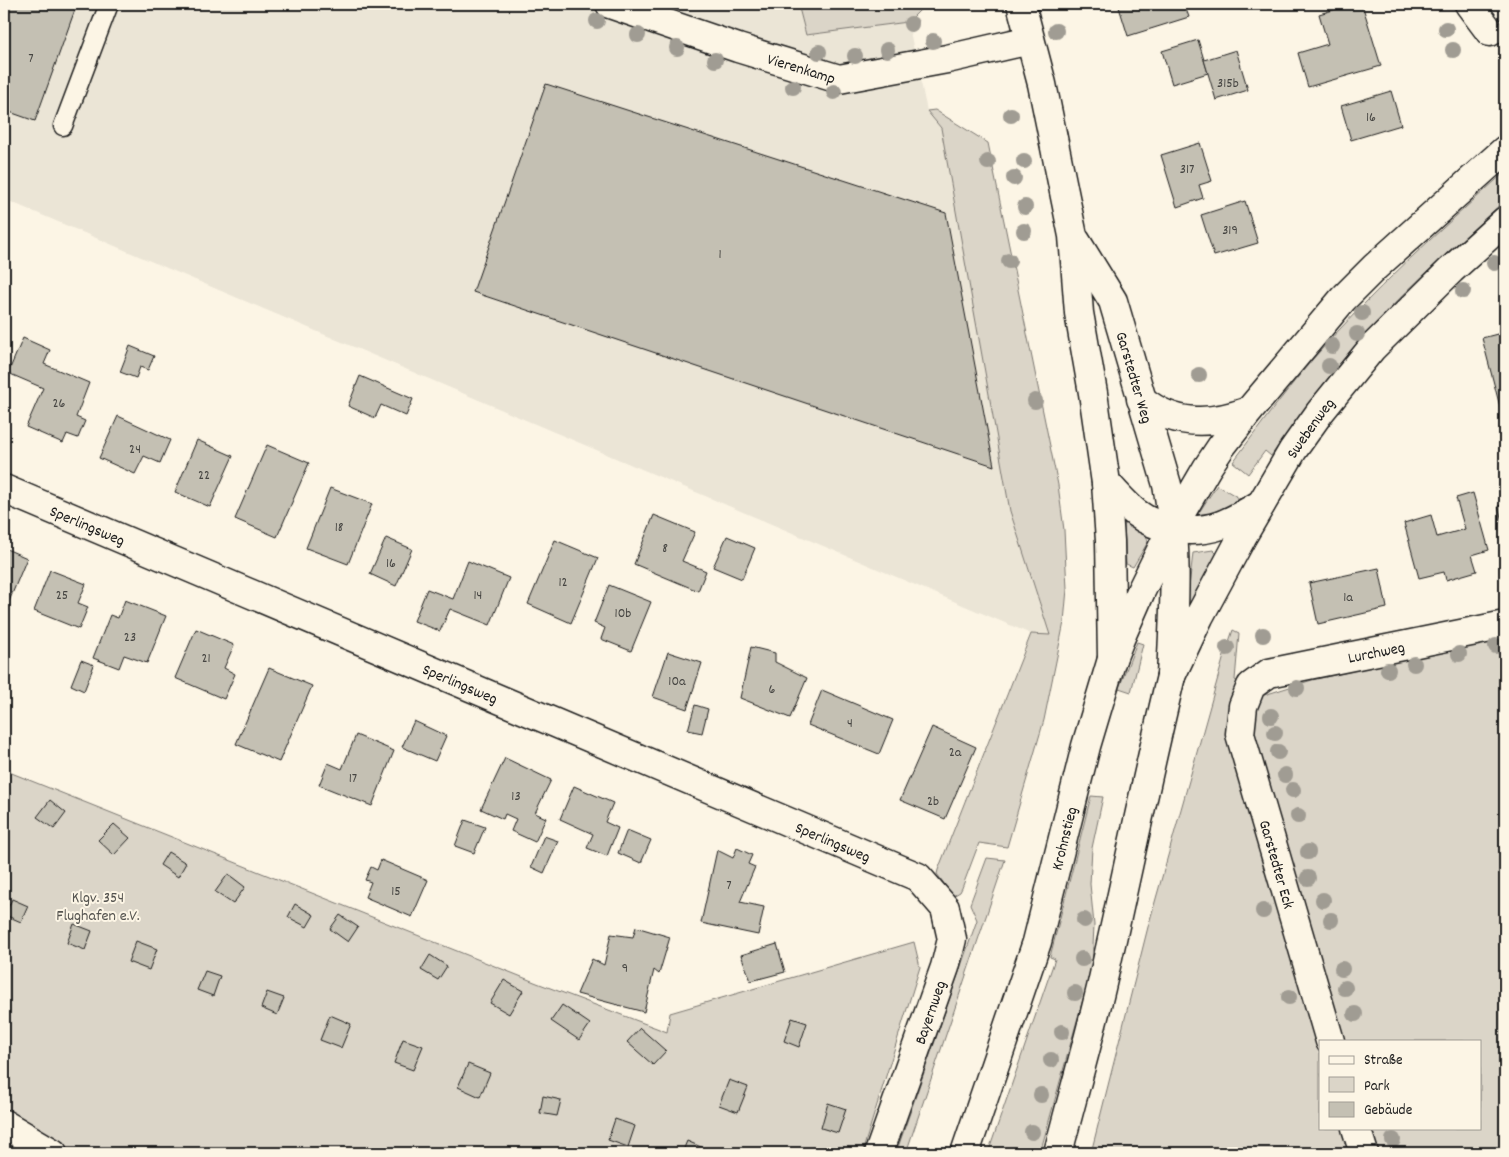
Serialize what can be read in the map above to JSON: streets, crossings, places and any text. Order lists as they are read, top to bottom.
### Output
{
  "streets": {
    "main road": [
      "Vierenkamp",
      "Garstedter Weg",
      "Swebenweg",
      "Sperlingsweg",
      "Lurchweg",
      "Krohnstieg",
      "Garstedter Eck",
      "Bayernweg"
    ]
  },
  "crossings": [
    ["Vierenkamp", "Garstedter Weg"],
    ["Garstedter Weg", "Swebenweg"],
    ["Garstedter Weg", "Krohnstieg"],
    ["Sperlingsweg", "Bayernweg"],
    ["Lurchweg", "Garstedter Eck"]
  ],
  "parks": ["Klgv. 354 Flughafen e.V."],
  "house_numbers": [
    "7",
    "315b",
    "16",
    "317",
    "319",
    "1",
    "26",
    "24",
    "22",
    "18",
    "8",
    "16",
    "12",
    "25",
    "14",
    "1a",
    "10b",
    "23",
    "21",
    "10a",
    "6",
    "4",
    "2a",
    "17",
    "13",
    "2b",
    "7",
    "15",
    "9"
  ],
  "legend": ["Straße", "Park", "Gebäude"]
}
